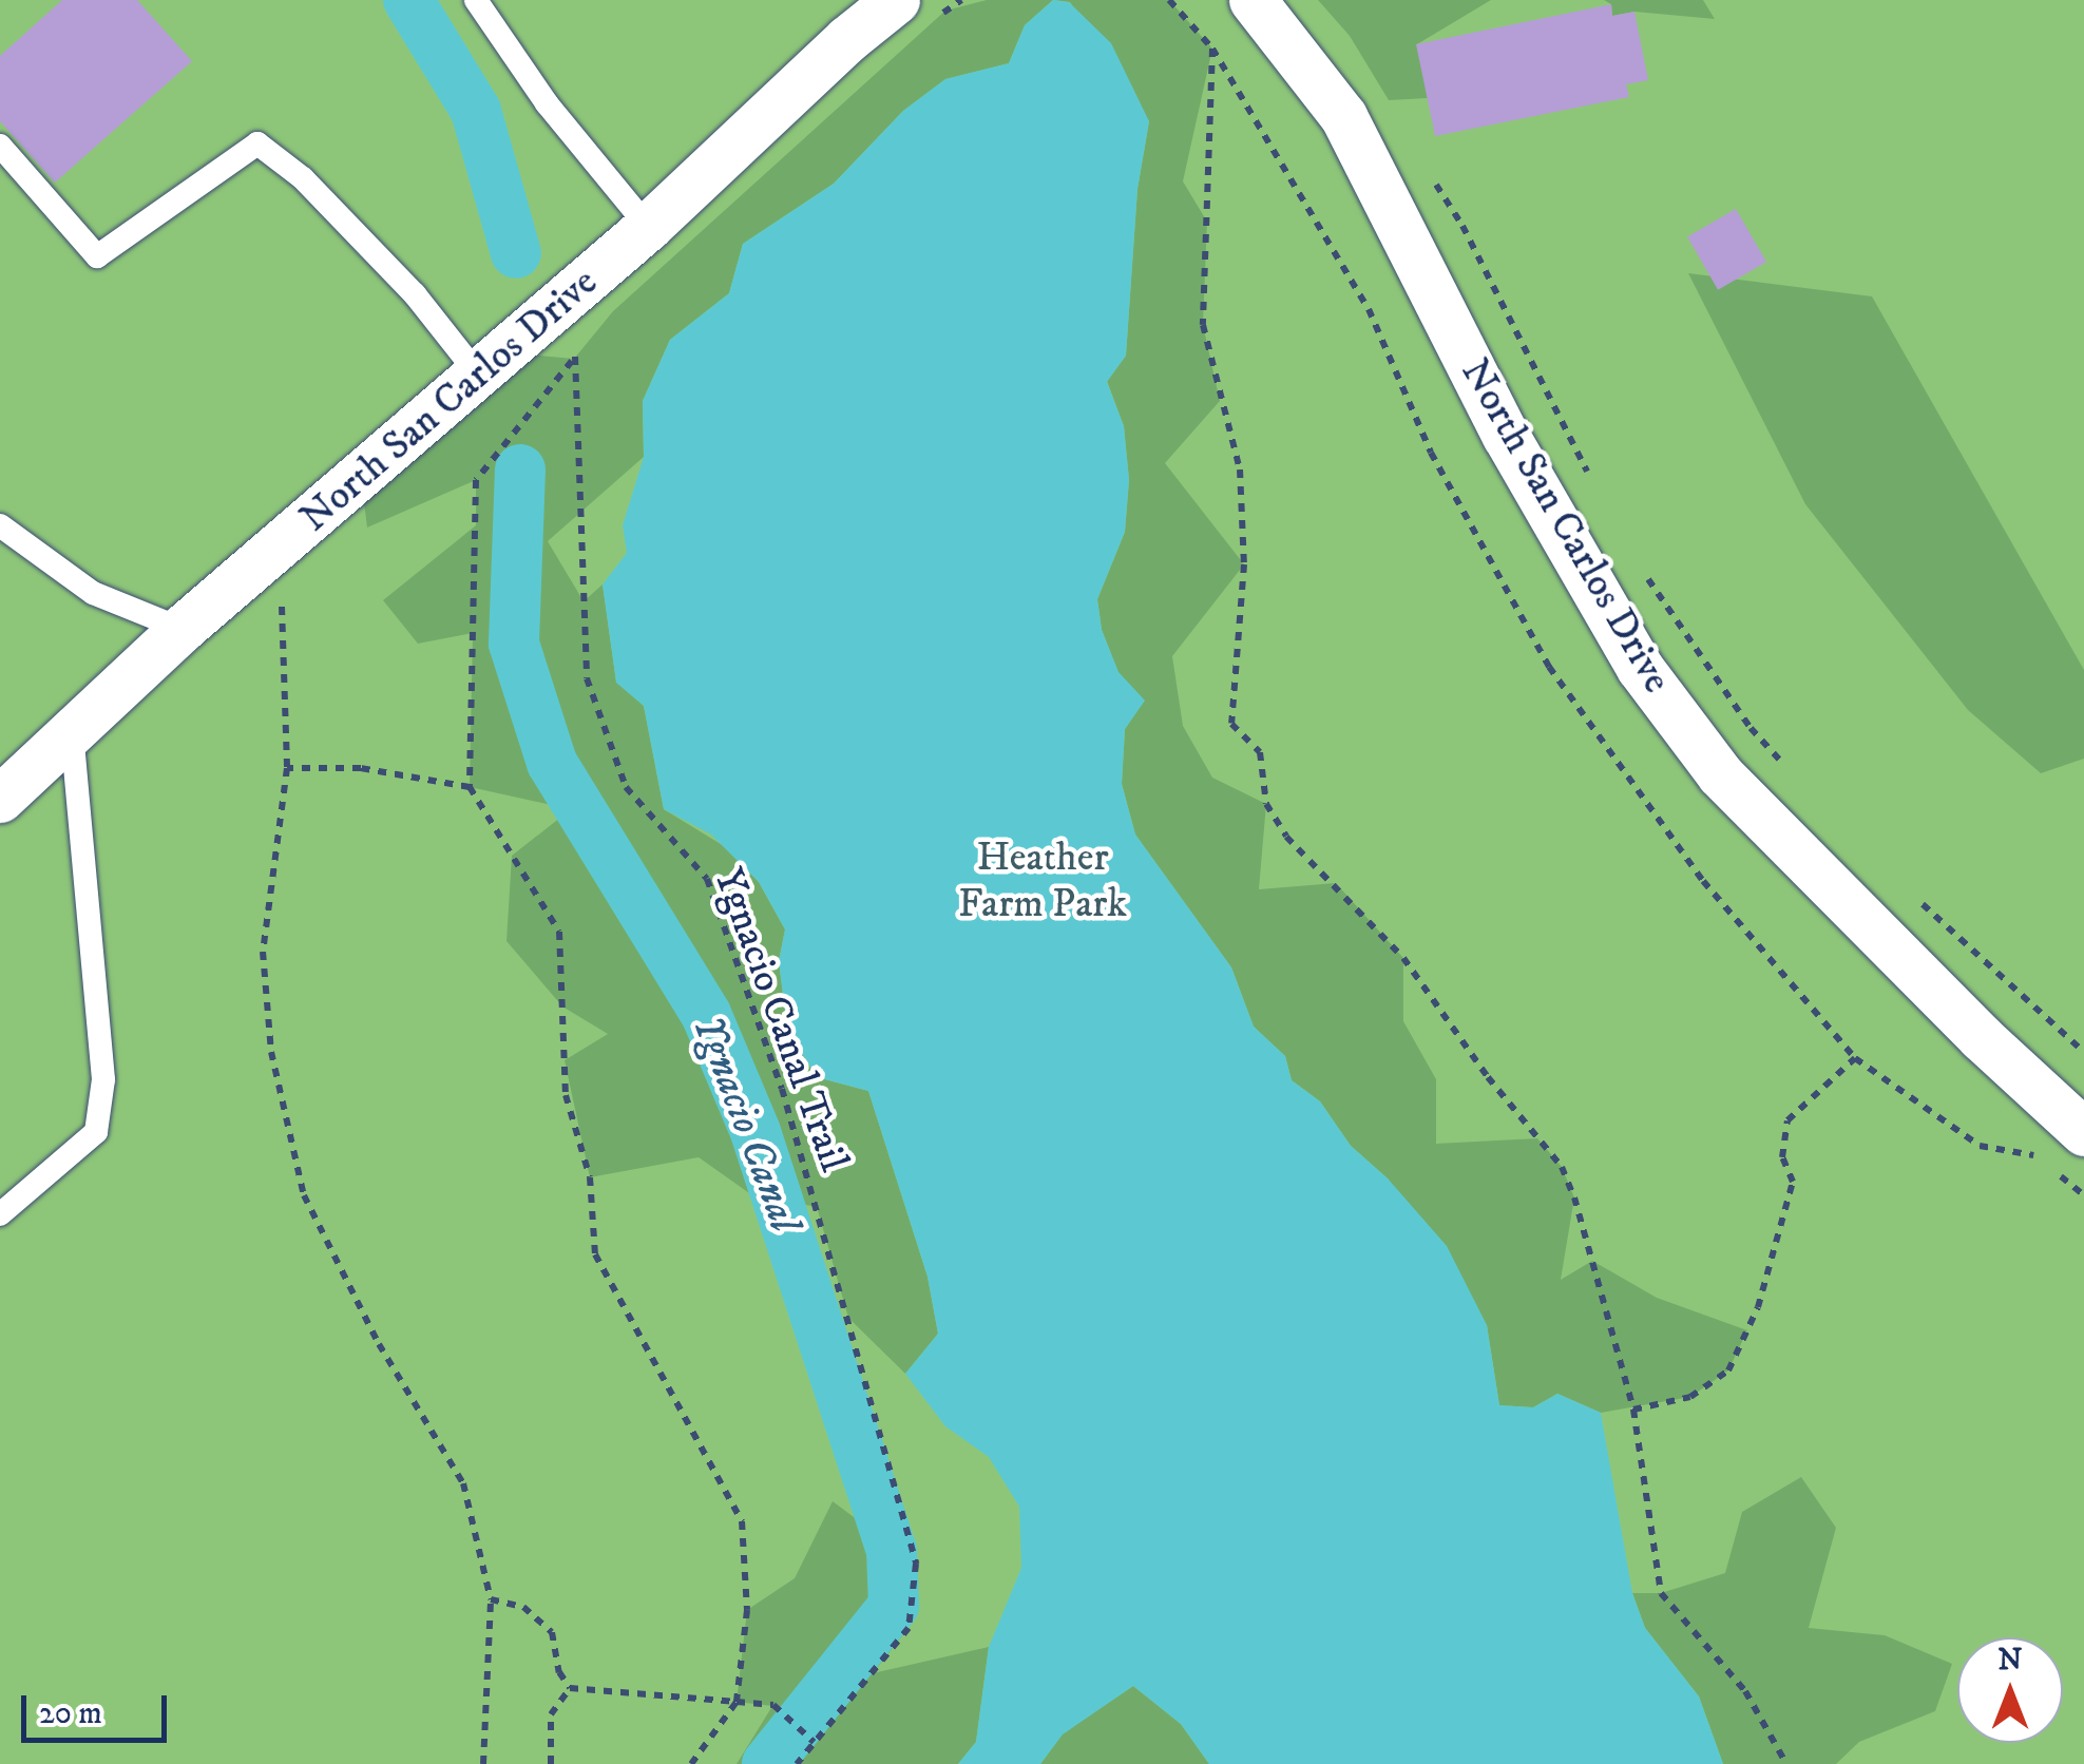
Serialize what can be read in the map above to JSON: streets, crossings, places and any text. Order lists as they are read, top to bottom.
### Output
{
  "streets": {
    "street": ["North San Carlos Drive"],
    "path": ["Ygnacio Canal Trail"]
  },
  "water": ["Ygnacio Canal"],
  "parks": ["Heather Farm Park"],
  "scale_bar": "20 m",
  "north": "top"
}
